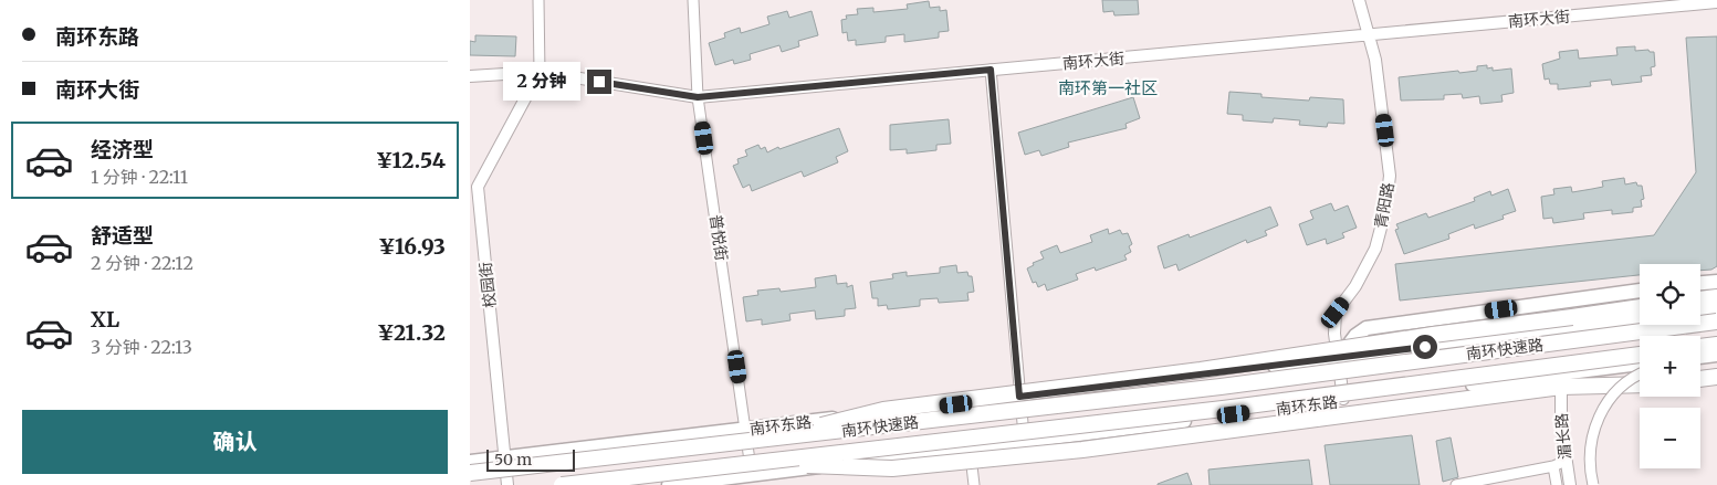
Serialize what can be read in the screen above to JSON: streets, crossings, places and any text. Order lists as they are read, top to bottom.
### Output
{
  "streets": {
    "highway": ["南环快速路"],
    "main road": ["南环东路"],
    "street": [
      "南环大街",
      "青阳路",
      "普悦街",
      "校园街",
      "湄长路"
    ]
  },
  "crossings": [
    ["南环大街", "青阳路"],
    ["南环大街", "普悦街"],
    ["南环大街", "校园街"],
    ["青阳路", "南环东路"],
    ["普悦街", "南环快速路"],
    ["普悦街", "南环东路"],
    ["校园街", "南环东路"],
    ["南环快速路", "南环东路"]
  ],
  "districts": ["南环第一社区"],
  "scale_bar": "50 m",
  "page": {
    "banner": ["南环东路", "南环大街"],
    "bubble": "2 分钟",
    "list": [
      {
        "name": "经济型",
        "note": "1 分钟 · 22:11",
        "value": "¥12.54"
      },
      {
        "name": "舒适型",
        "note": "2 分钟 · 22:12",
        "value": "¥16.93"
      },
      {
        "name": "XL",
        "note": "3 分钟 · 22:13",
        "value": "¥21.32"
      }
    ],
    "map_buttons": ["+", "−"],
    "buttons": "确认",
    "scale": "50 m"
  }
}
